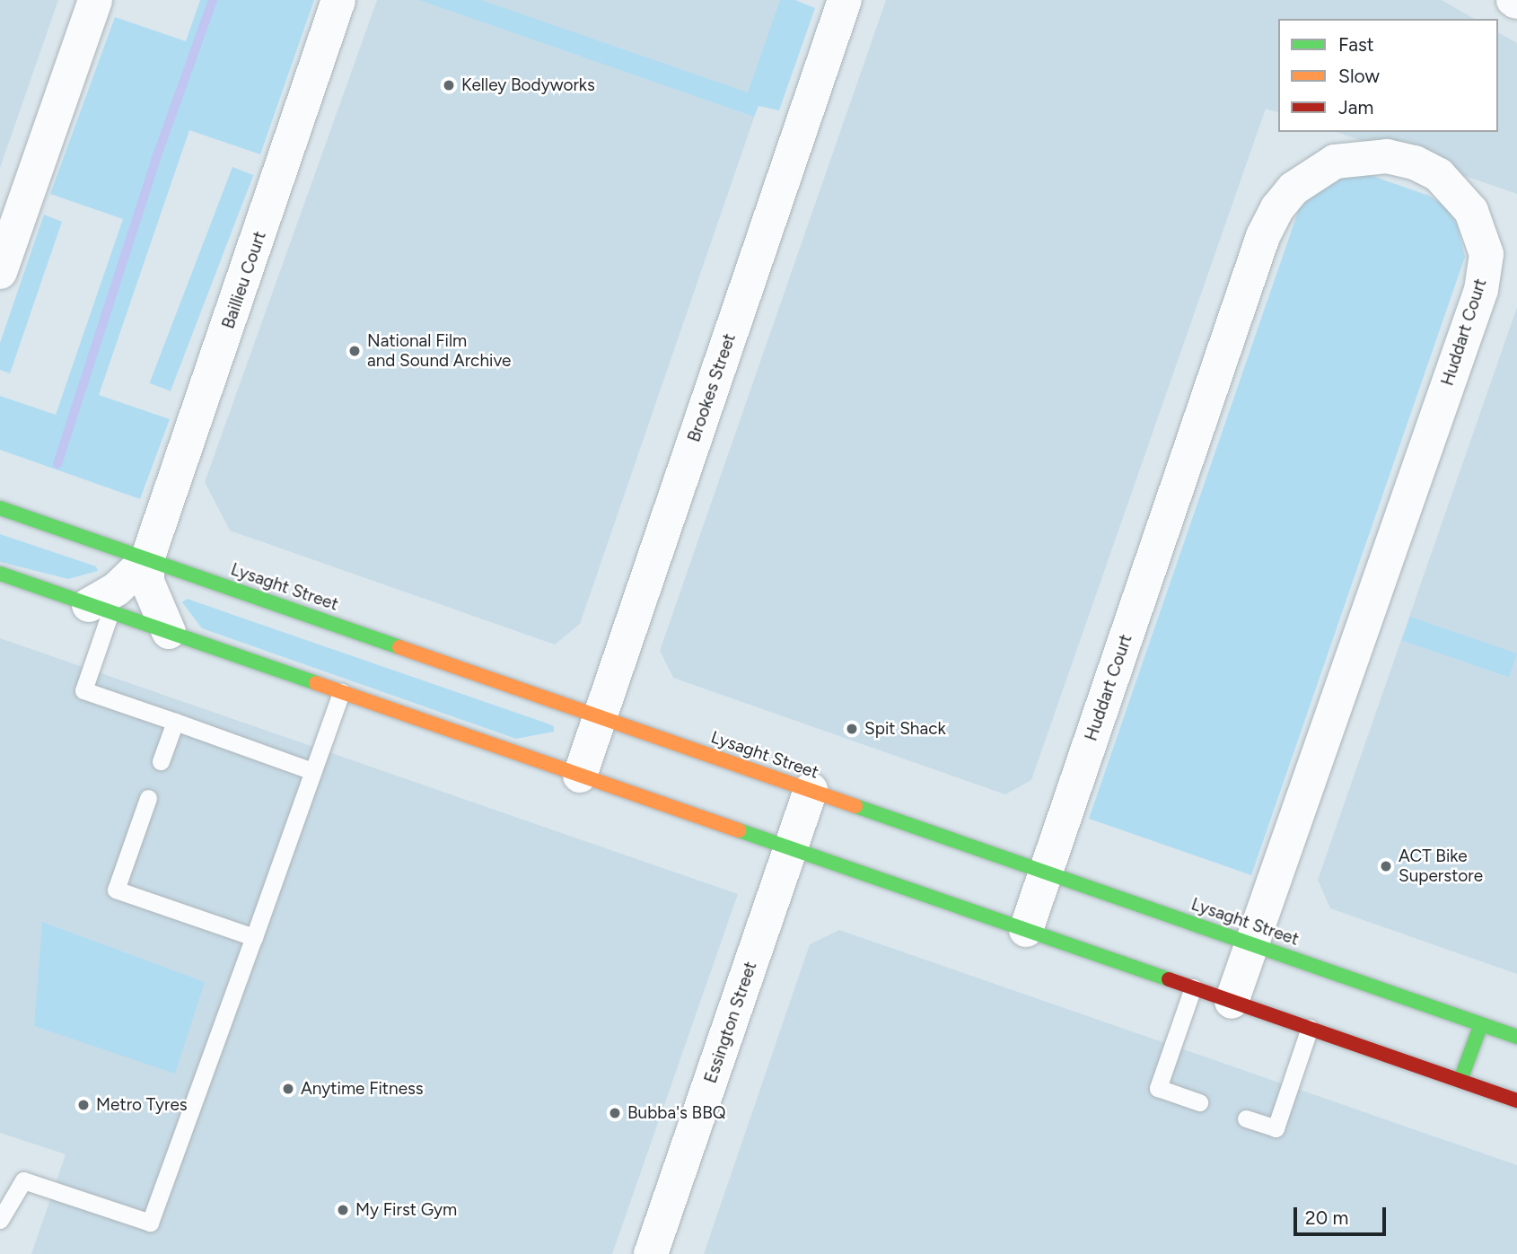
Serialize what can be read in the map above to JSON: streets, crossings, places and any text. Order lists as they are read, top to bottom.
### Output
{
  "streets": {
    "street": [
      "Baillieu Court",
      "Huddart Court",
      "Brookes Street",
      "Lysaght Street",
      "Essington Street"
    ]
  },
  "crossings": [
    ["Baillieu Court", "Lysaght Street"],
    ["Huddart Court", "Lysaght Street"],
    ["Brookes Street", "Lysaght Street"],
    ["Lysaght Street", "Essington Street"]
  ],
  "places": [
    "Kelley Bodyworks",
    "National Film and Sound Archive",
    "Spit Shack",
    "ACT Bike Superstore",
    "Anytime Fitness",
    "Metro Tyres",
    "Bubba's BBQ",
    "My First Gym"
  ],
  "legend": ["Fast", "Slow", "Jam"],
  "scale_bar": "20 m"
}
